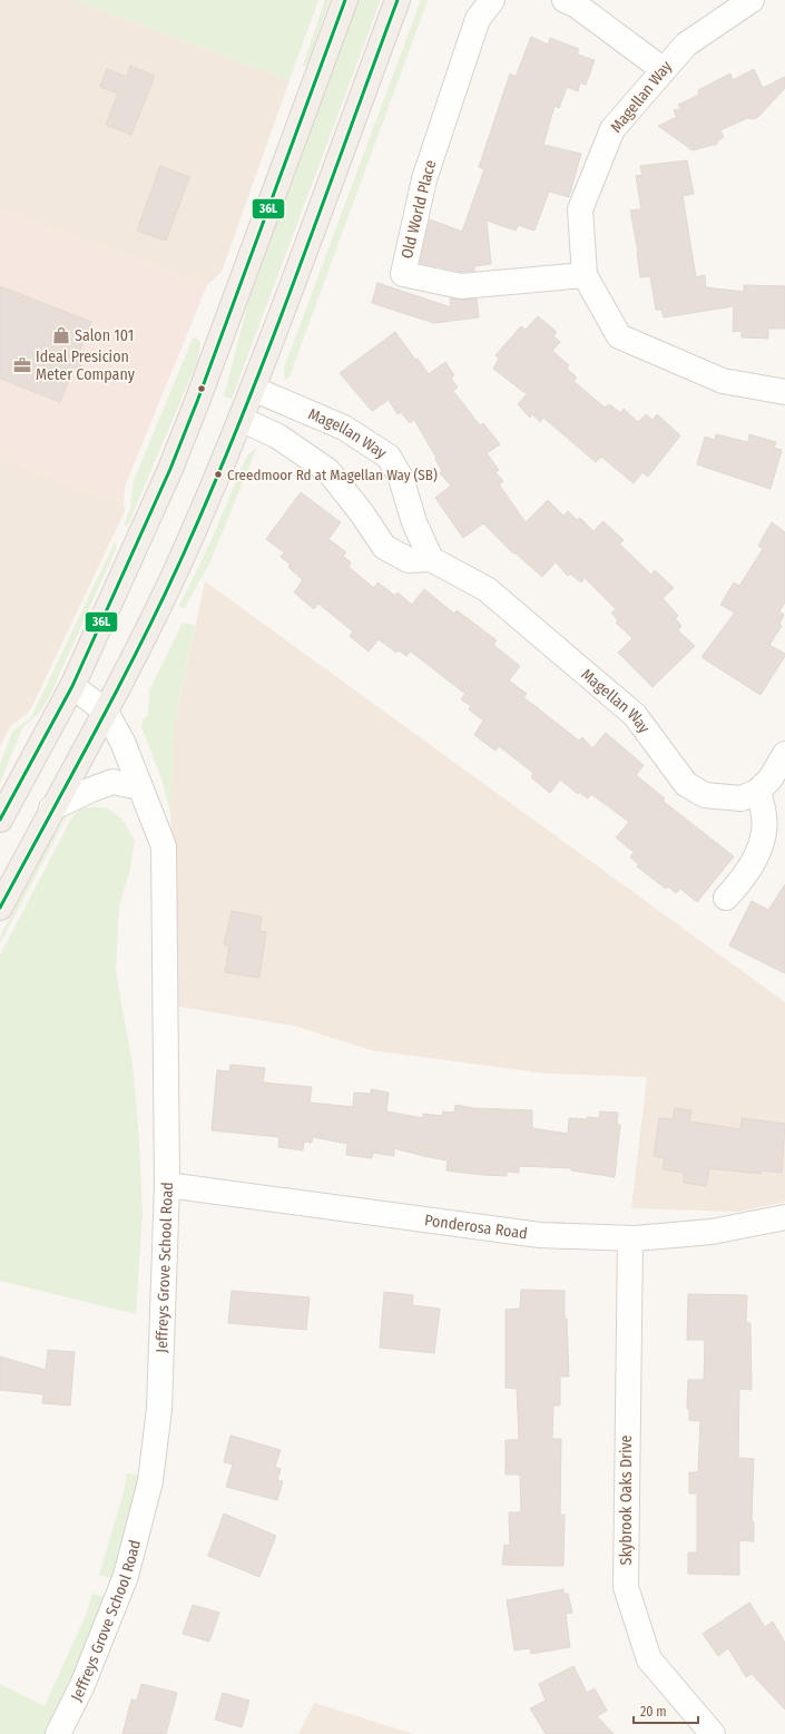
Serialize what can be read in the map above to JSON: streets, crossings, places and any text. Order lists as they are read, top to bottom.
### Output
{
  "streets": {
    "street": [
      "Magellan Way",
      "Old World Place",
      "Ponderosa Road",
      "Jeffreys Grove School Road",
      "Skybrook Oaks Drive"
    ]
  },
  "crossings": [
    ["Magellan Way", "Old World Place"],
    ["Ponderosa Road", "Jeffreys Grove School Road"],
    ["Ponderosa Road", "Skybrook Oaks Drive"]
  ],
  "places": {
    "shop": ["Salon 101"],
    "office": ["Ideal Presicion Meter Company"],
    "other": ["Creedmoor Rd at Magellan Way (SB)"]
  },
  "lines": ["transit line 36L"],
  "scale_bar": "20 m"
}
